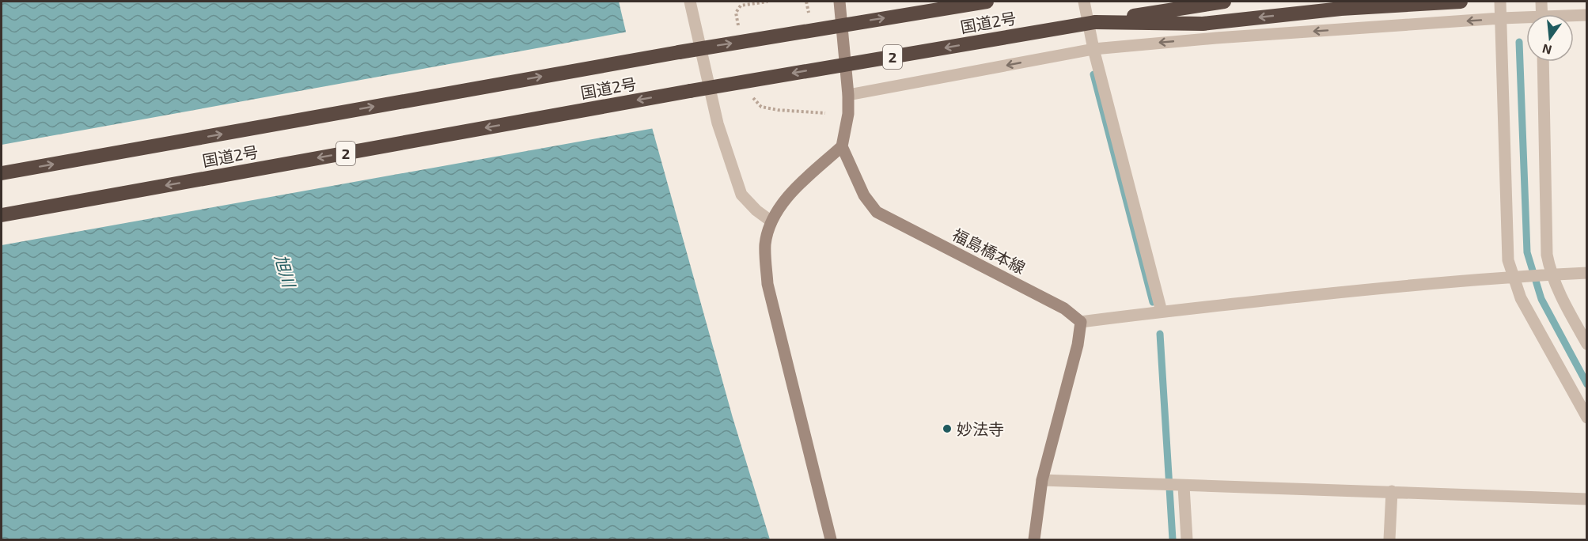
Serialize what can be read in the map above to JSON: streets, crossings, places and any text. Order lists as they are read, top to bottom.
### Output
{
  "streets": {
    "highway": ["国道2号", "2"],
    "main road": ["福島橋本線"]
  },
  "water": ["旭川"],
  "places": ["妙法寺"],
  "north": "bottom"
}
